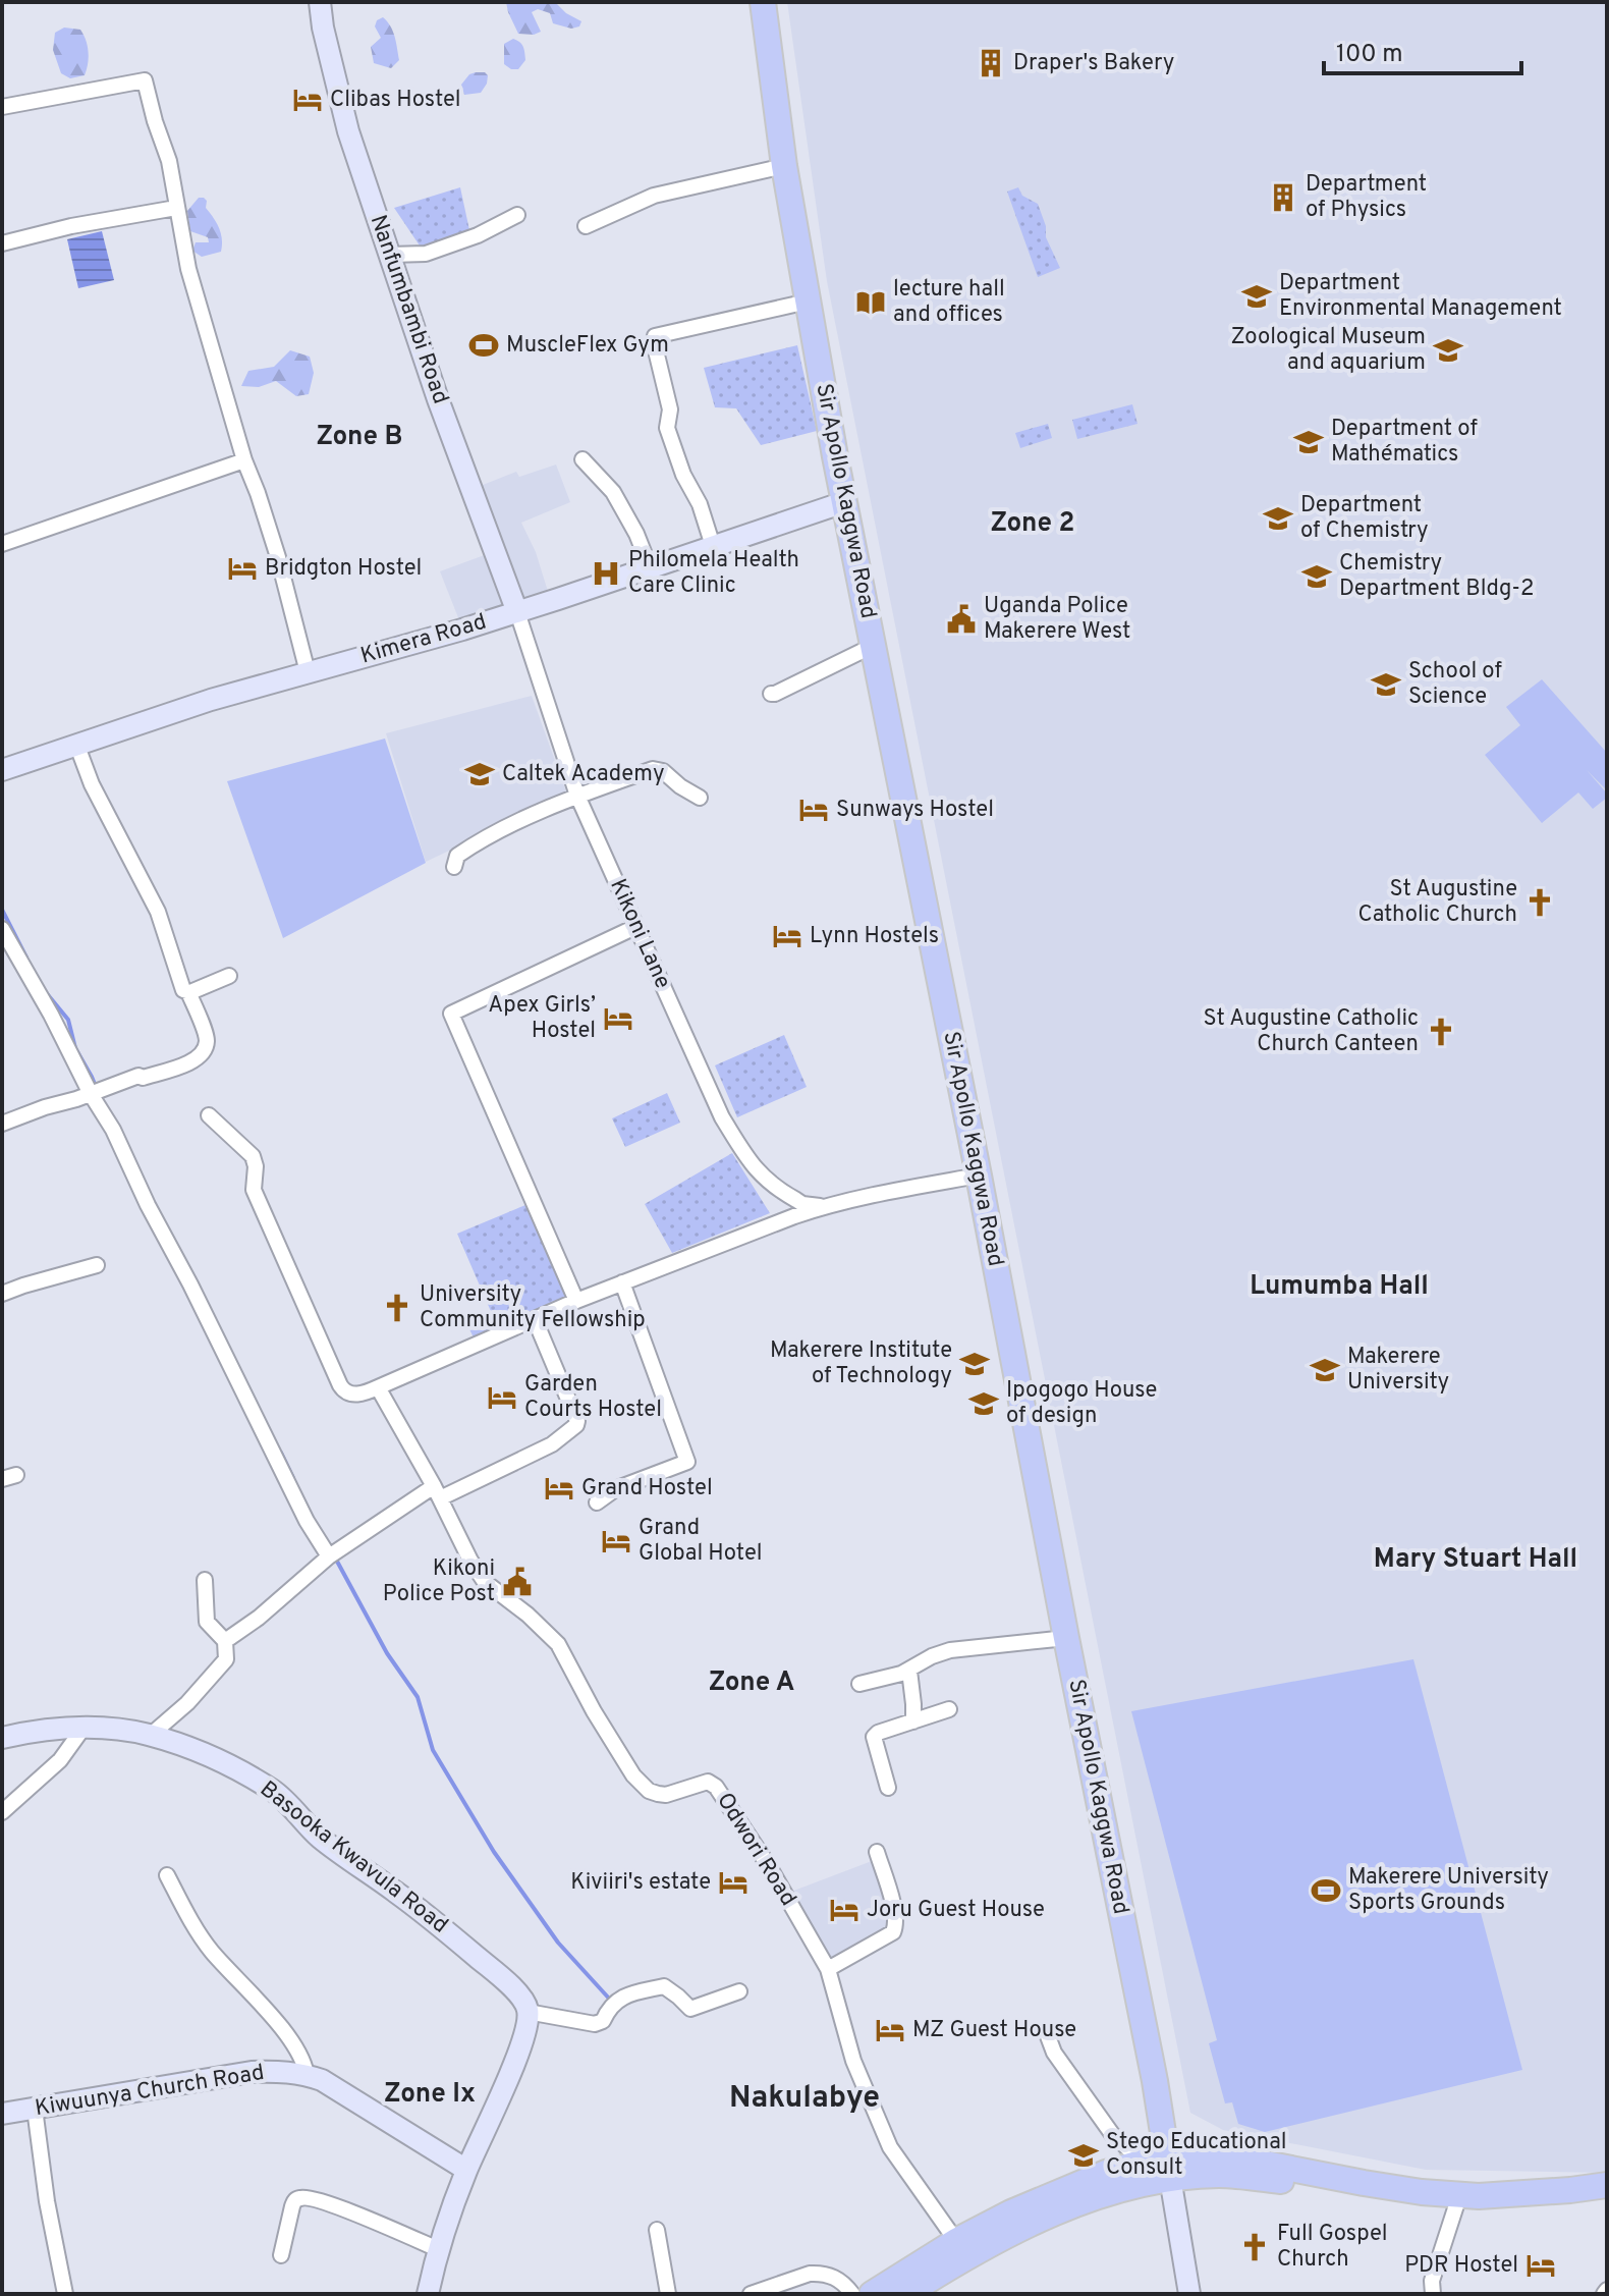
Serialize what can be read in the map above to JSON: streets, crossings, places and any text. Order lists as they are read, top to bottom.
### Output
{
  "streets": {
    "main road": ["Sir Apollo Kaggwa Road"],
    "street": [
      "Nanfumbambi Road",
      "Kimera Road",
      "Kikoni Lane",
      "Odwori Road",
      "Basooka Kwavula Road",
      "Kiwuunya Church Road"
    ]
  },
  "crossings": [
    ["Nanfumbambi Road", "Kimera Road"],
    ["Nanfumbambi Road", "Kikoni Lane"],
    ["Sir Apollo Kaggwa Road", "Kimera Road"],
    ["Kimera Road", "Kikoni Lane"]
  ],
  "districts": [
    "Zone B",
    "Zone 2",
    "Lumumba Hall",
    "Mary Stuart Hall",
    "Zone A",
    "Zone Ix",
    "Nakulabye"
  ],
  "places": {
    "building": ["Draper's Bakery", "Department of Physics"],
    "hotel": [
      "Clibas Hostel",
      "Bridgton Hostel",
      "Sunways Hostel",
      "Lynn Hostels",
      "Apex Girls’ Hostel",
      "Garden Courts Hostel",
      "Grand Hostel",
      "Grand Global Hotel",
      "Kiviiri's estate",
      "Joru Guest House",
      "MZ Guest House",
      "PDR Hostel"
    ],
    "school or university": [
      "Department Environmental Management",
      "Zoological Museum and aquarium",
      "Department of Mathématics",
      "Department of Chemistry",
      "Chemistry Department Bldg-2",
      "School of Science",
      "Caltek Academy",
      "Makerere Institute of Technology",
      "Makerere University",
      "Ipogogo House of design",
      "Stego Educational Consult"
    ],
    "library": ["lecture hall and offices"],
    "sports": ["MuscleFlex Gym", "Makerere University Sports Grounds"],
    "hospital": ["Philomela Health Care Clinic"],
    "public building": ["Uganda Police Makerere West", "Kikoni Police Post"],
    "church": [
      "St Augustine Catholic Church",
      "St Augustine Catholic Church Canteen",
      "University Community Fellowship",
      "Full Gospel Church"
    ]
  },
  "scale_bar": "100 m"
}
